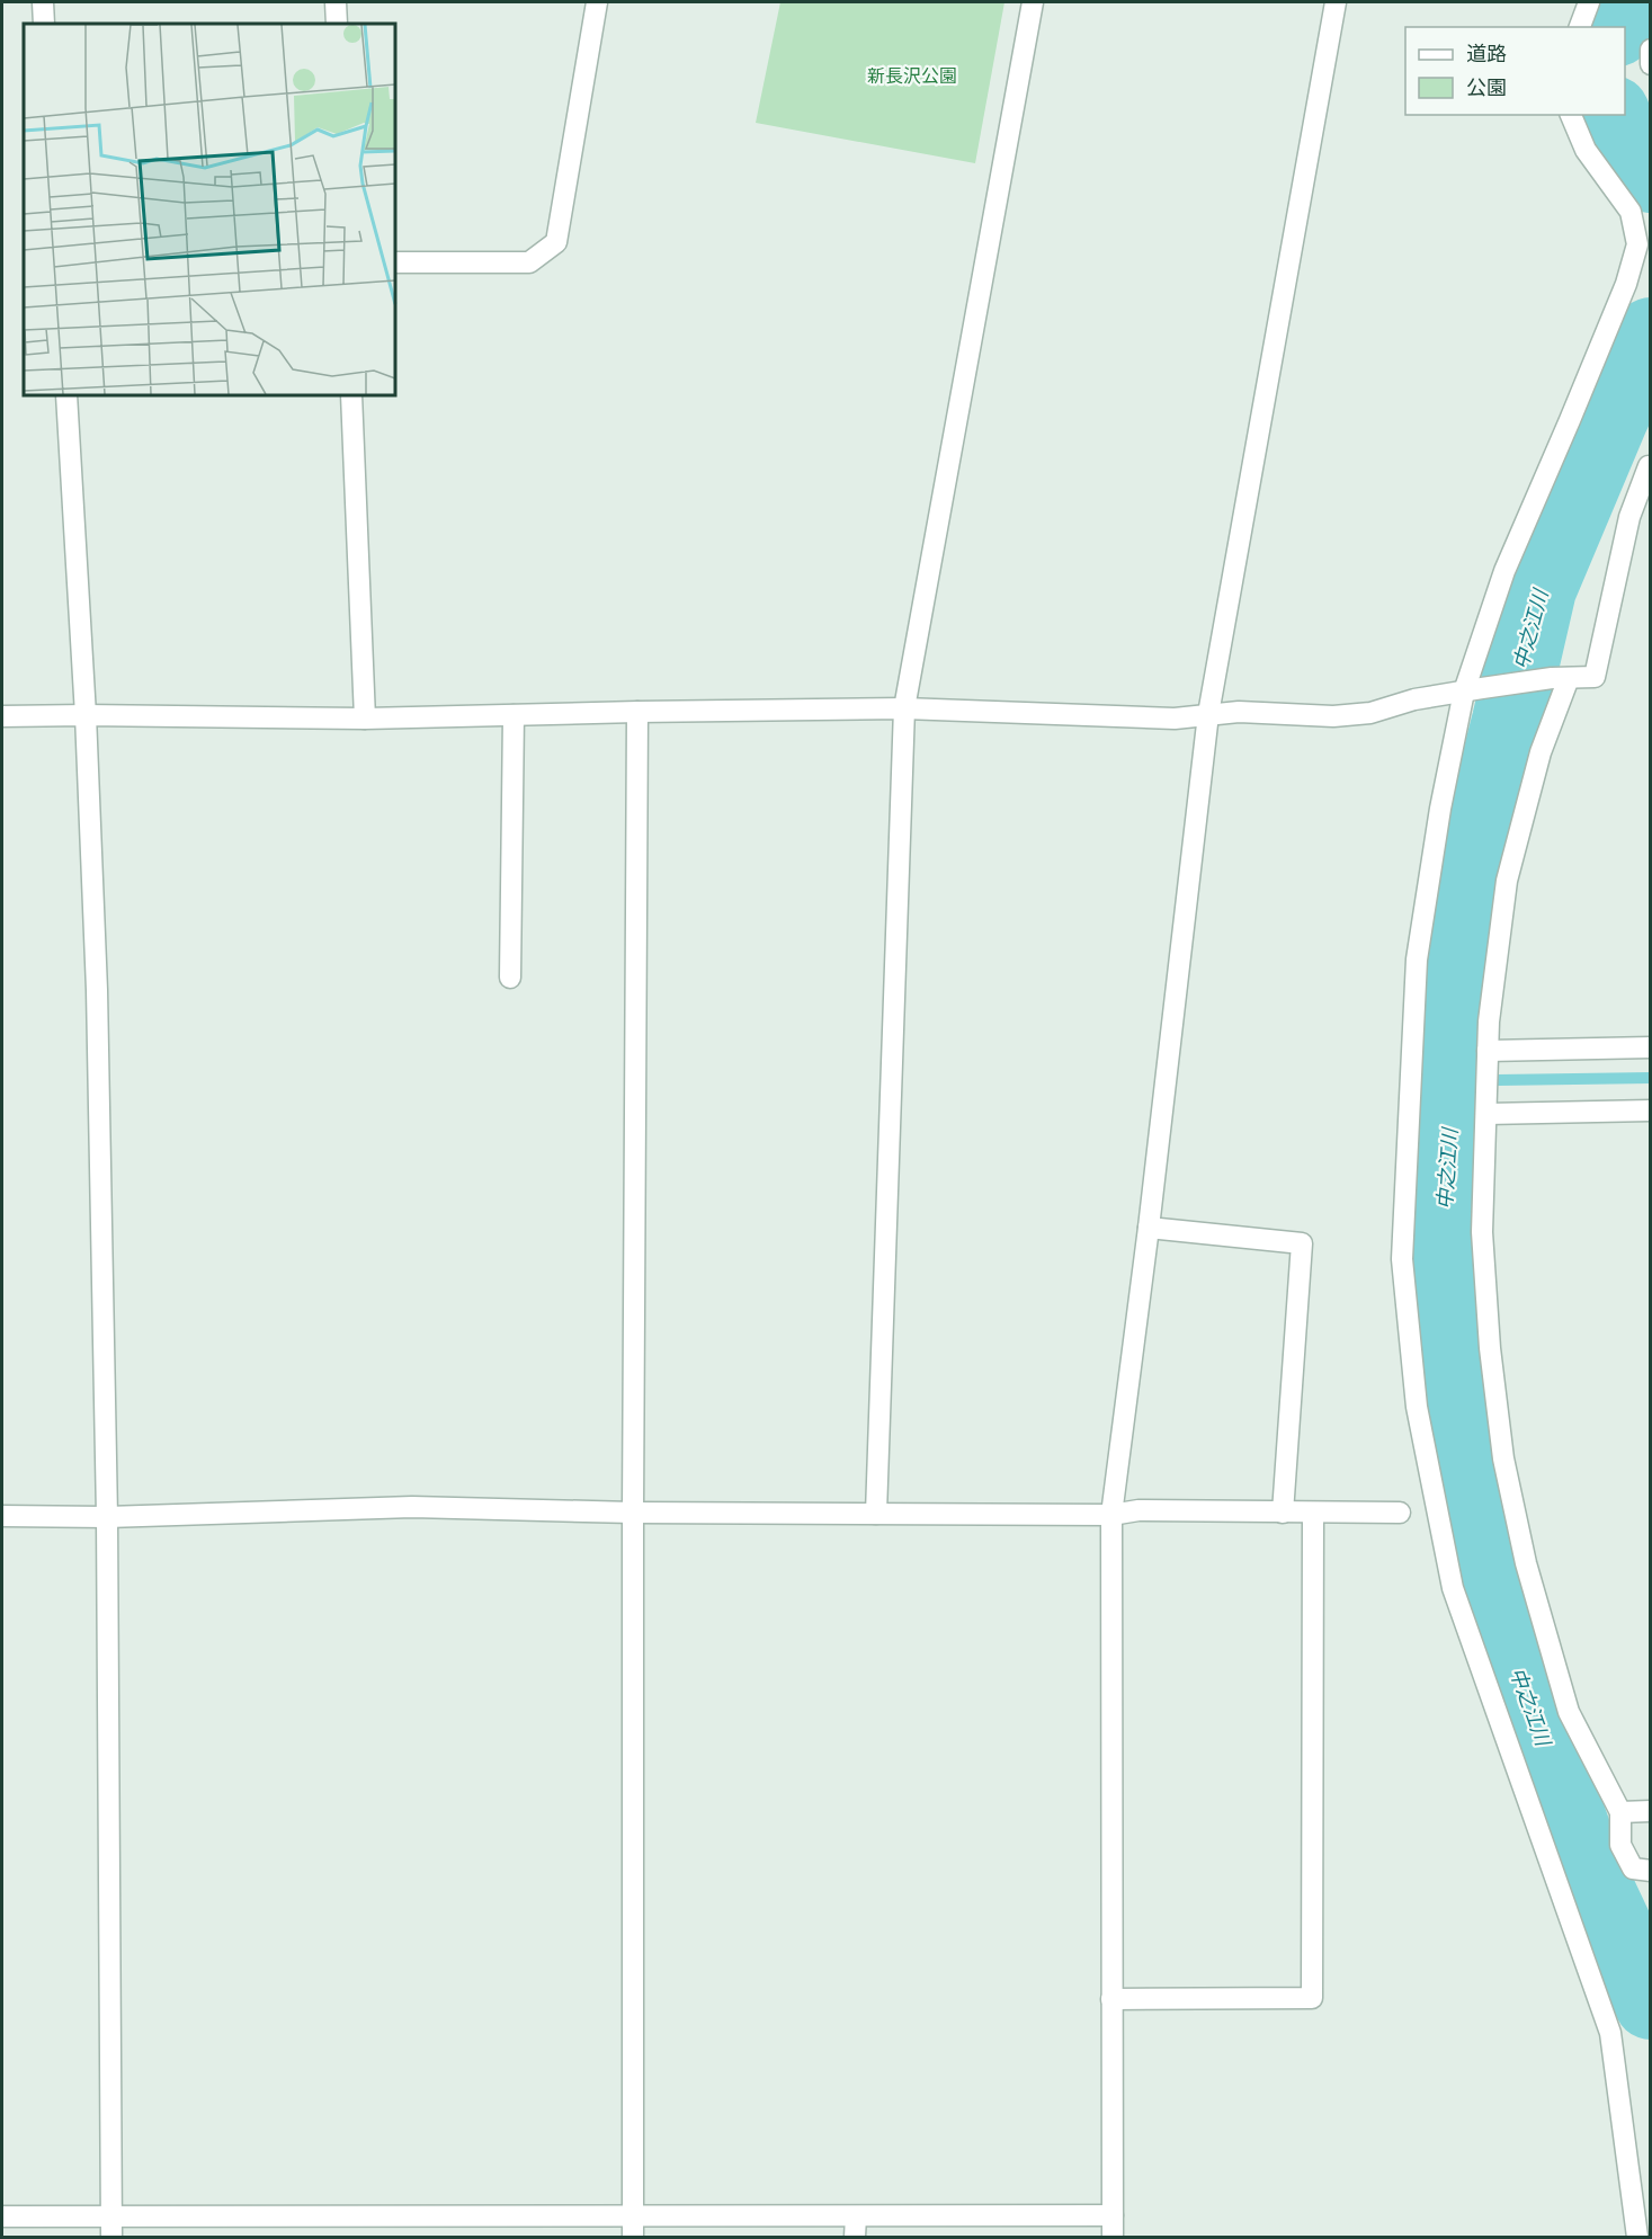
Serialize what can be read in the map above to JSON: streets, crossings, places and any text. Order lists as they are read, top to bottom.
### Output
{
  "water": ["中之江川"],
  "parks": ["新長沢公園"],
  "legend": ["道路", "公園"]
}
